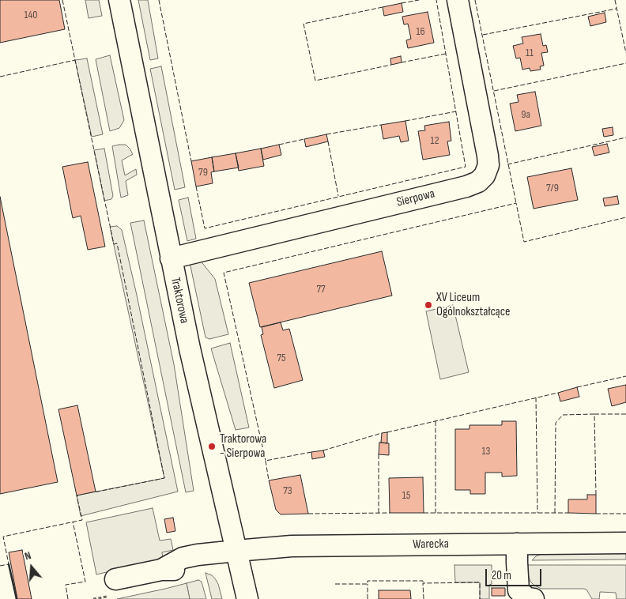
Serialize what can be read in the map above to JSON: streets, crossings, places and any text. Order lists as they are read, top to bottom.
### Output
{
  "streets": {
    "street": ["Sierpowa", "Traktorowa", "Warecka"]
  },
  "crossings": [
    ["Sierpowa", "Traktorowa"],
    ["Traktorowa", "Warecka"]
  ],
  "places": ["XV Liceum Ogólnokształcące", "Traktorowa - Sierpowa"],
  "house_numbers": [
    "140",
    "16",
    "11",
    "9a",
    "12",
    "79",
    "7/9",
    "77",
    "75",
    "13",
    "73",
    "15"
  ],
  "scale_bar": "20 m",
  "north": "top"
}
